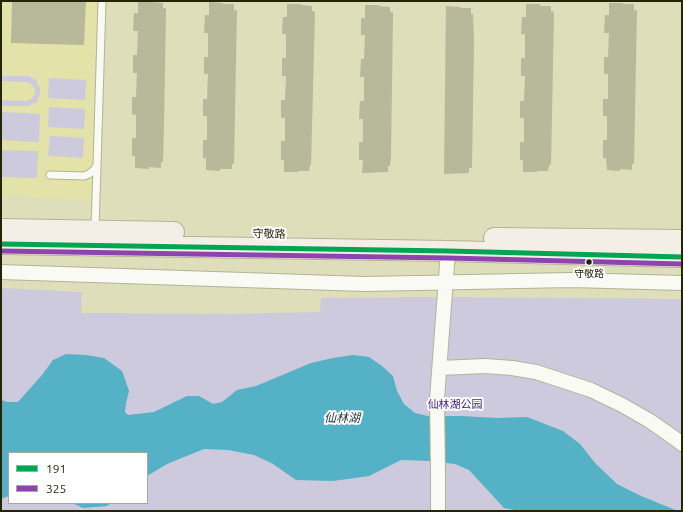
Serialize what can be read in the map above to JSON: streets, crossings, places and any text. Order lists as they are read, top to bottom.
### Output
{
  "streets": {
    "main road": ["守敬路"]
  },
  "water": ["仙林湖"],
  "parks": ["仙林湖公园"],
  "places": ["守敬路"],
  "lines": ["transit line 191", "transit line 325"],
  "legend": ["191", "325"]
}
